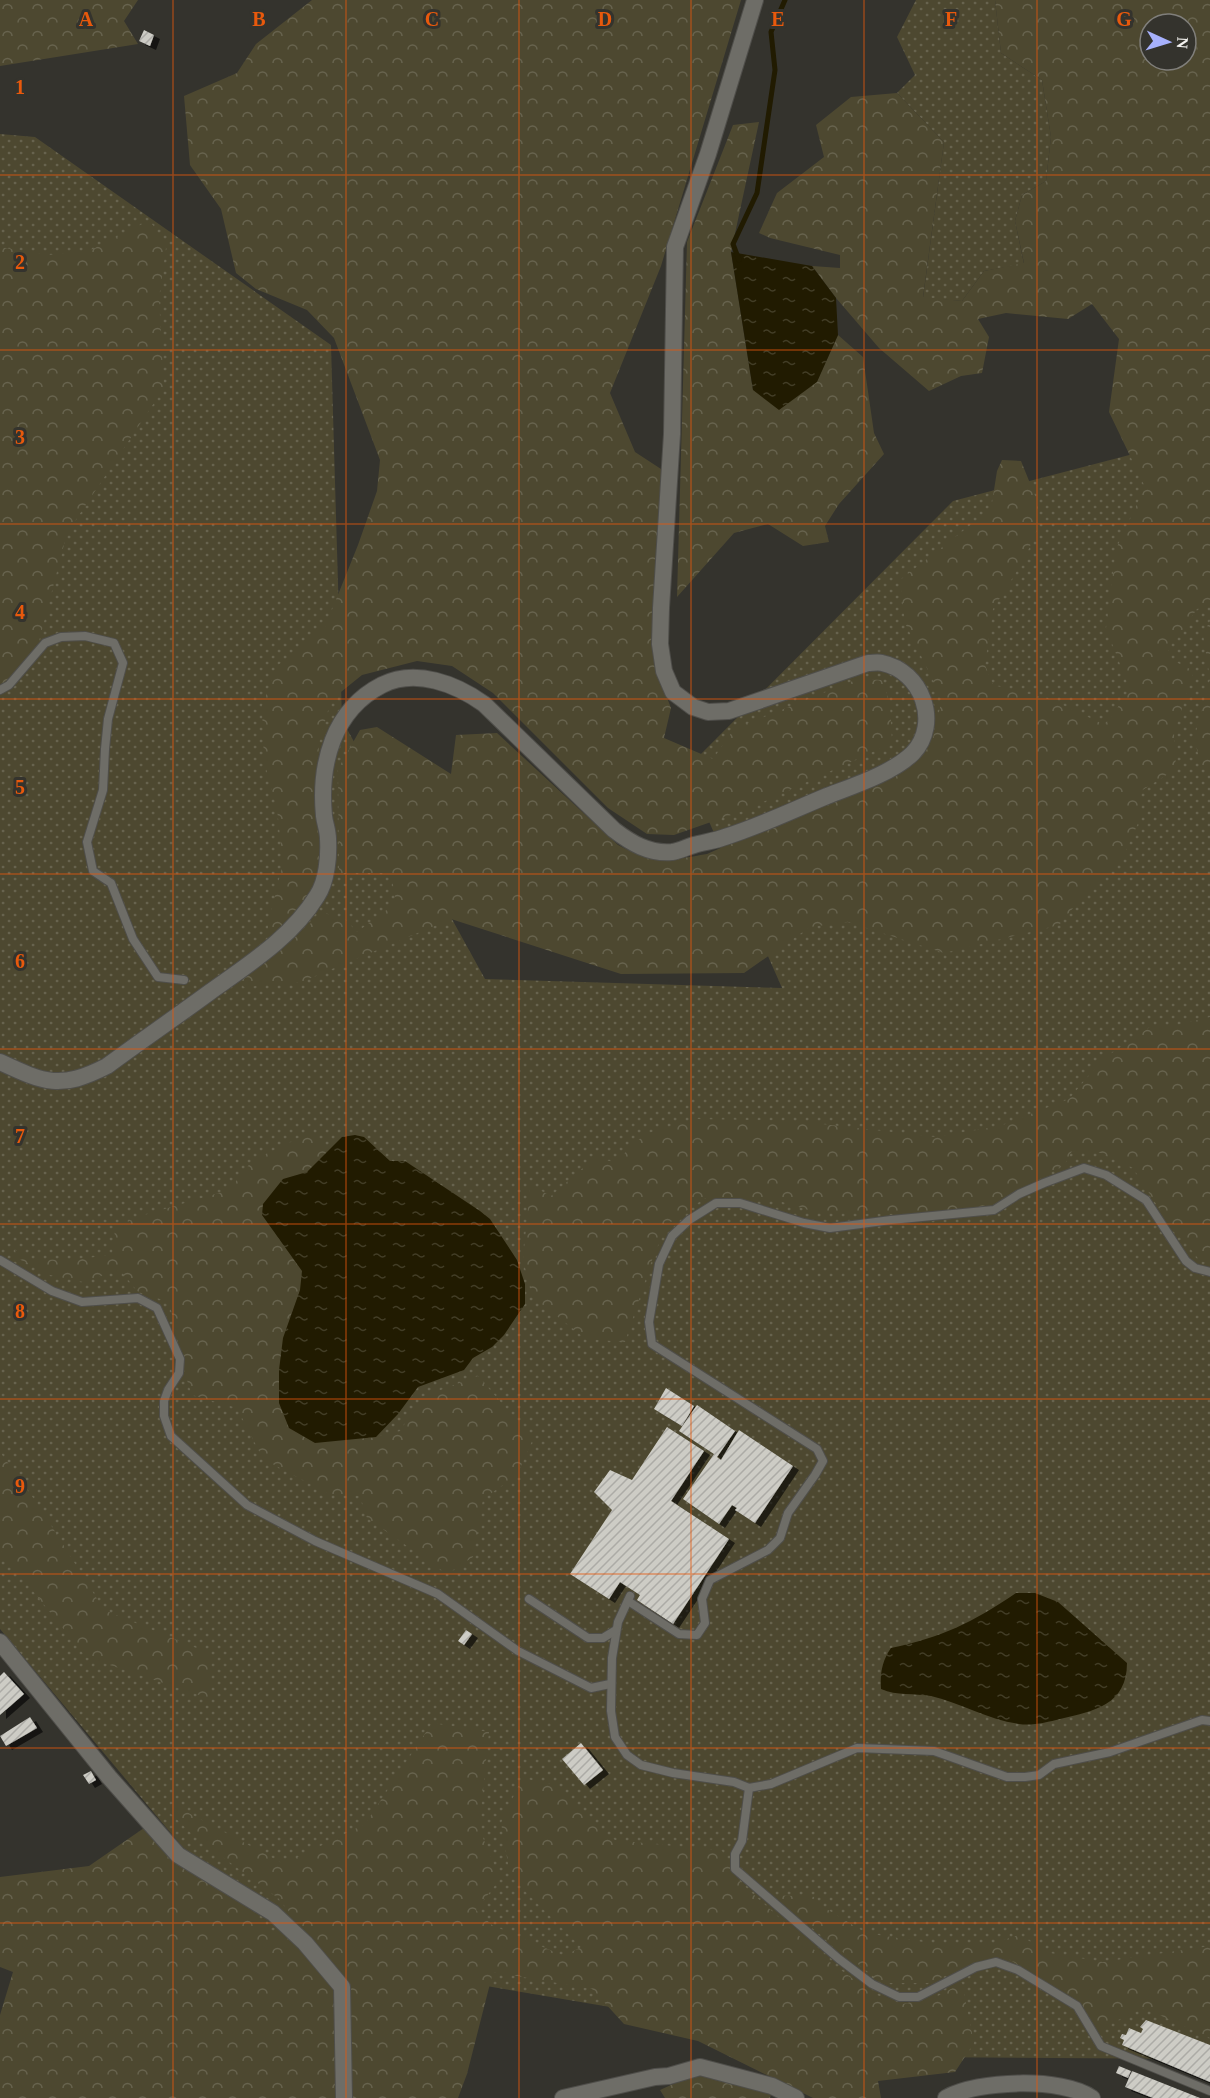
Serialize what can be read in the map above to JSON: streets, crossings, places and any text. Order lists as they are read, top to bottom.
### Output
{
  "north": "right",
  "grid": {
    "columns": [
      "A",
      "B",
      "C",
      "D",
      "E",
      "F",
      "G"
    ],
    "rows": [
      "1",
      "2",
      "3",
      "4",
      "5",
      "6",
      "7",
      "8",
      "9"
    ]
  }
}
